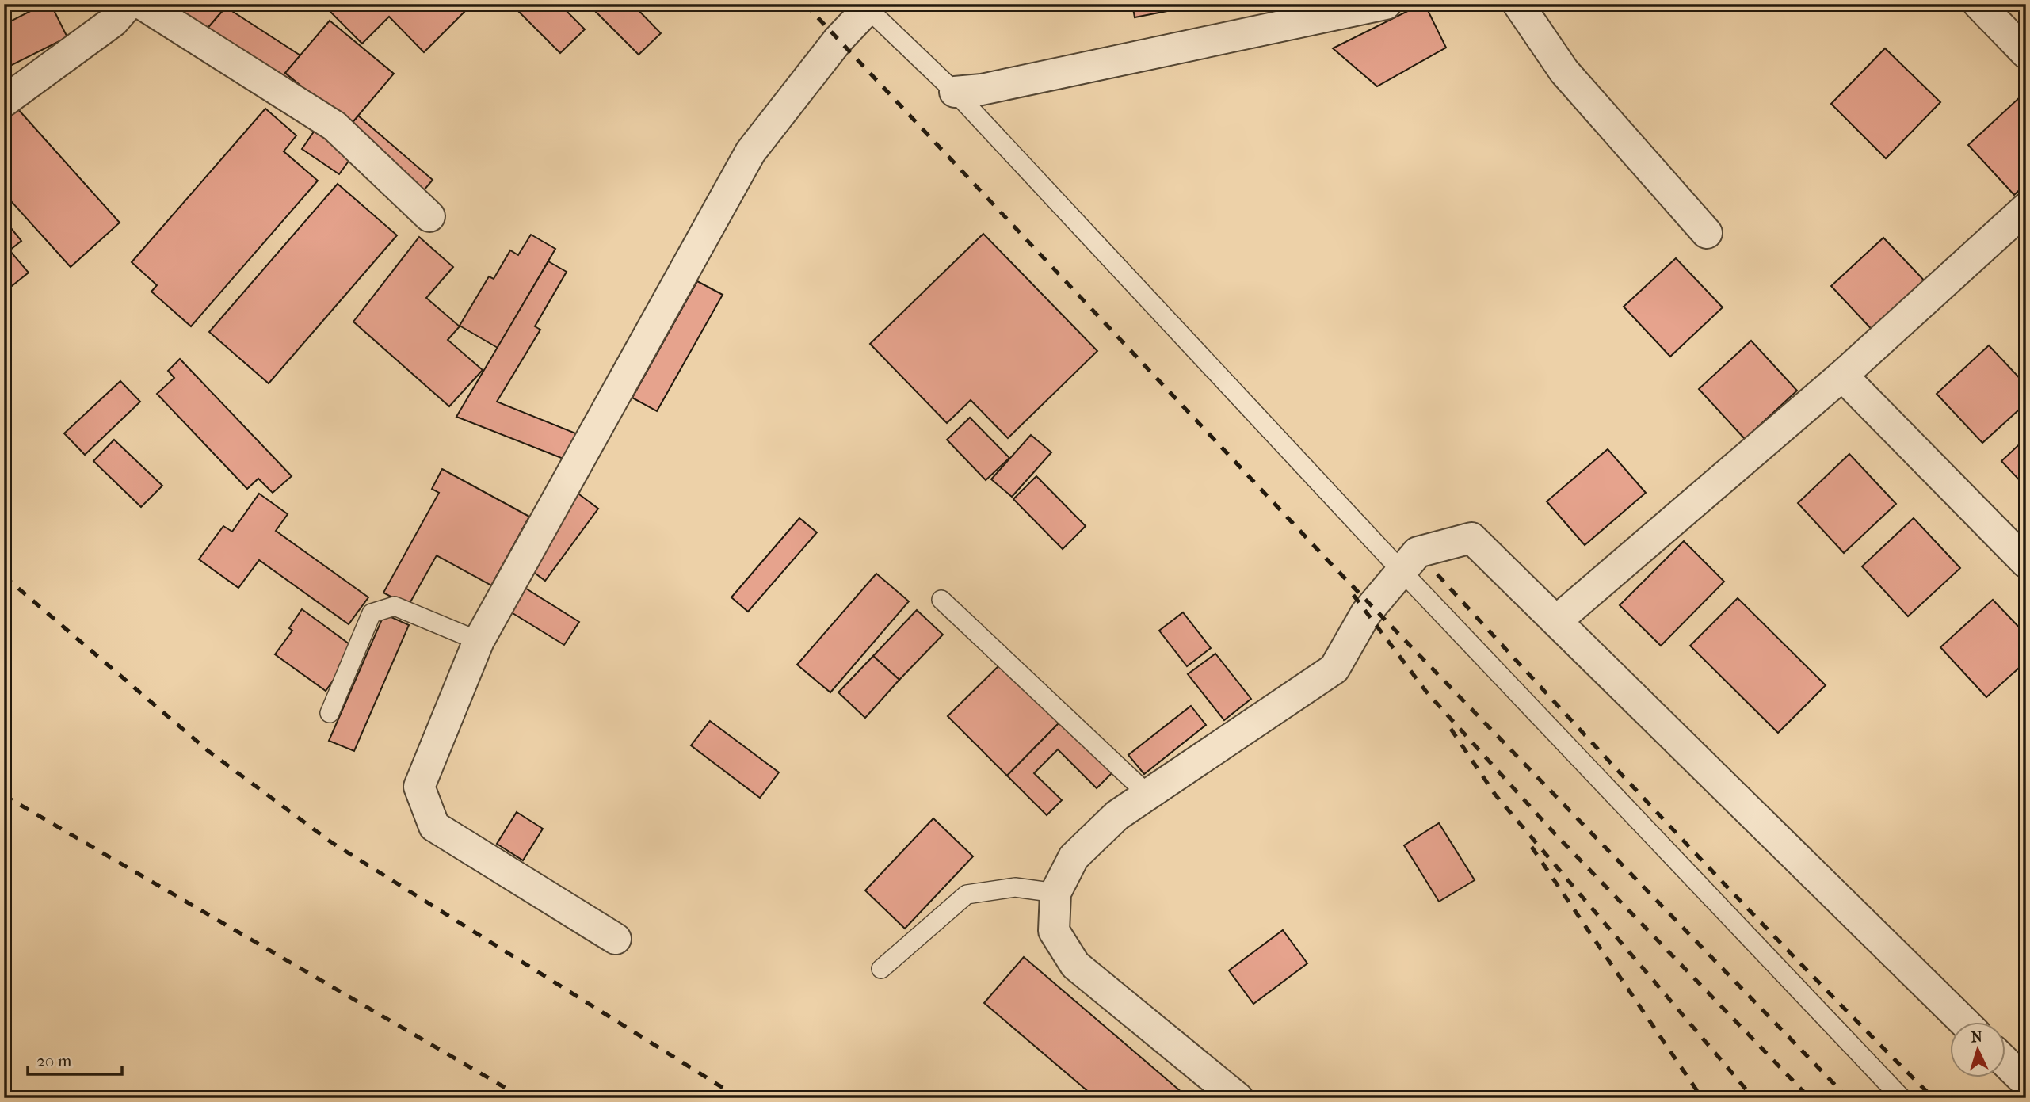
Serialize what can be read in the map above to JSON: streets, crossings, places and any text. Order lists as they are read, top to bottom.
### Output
{
  "scale_bar": "20 m",
  "north": "top"
}
